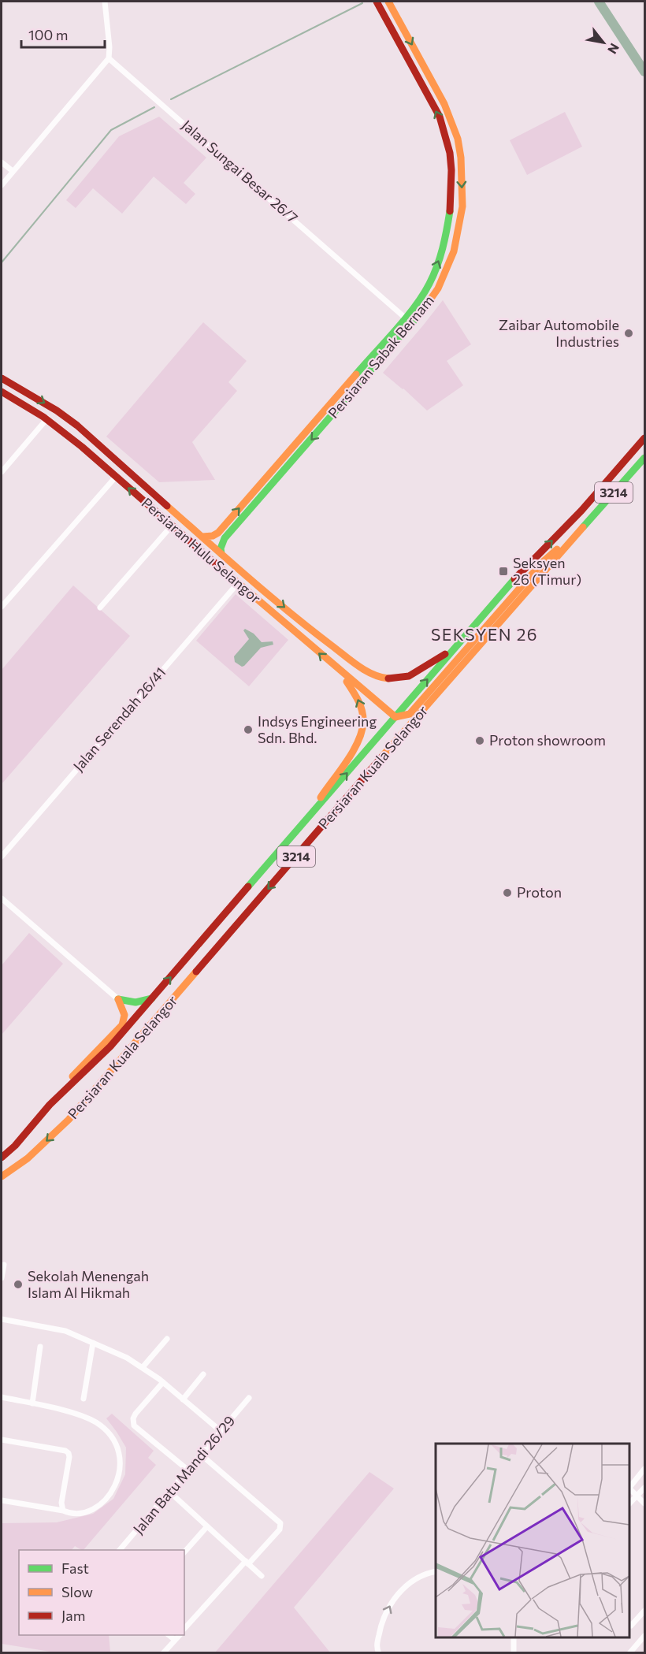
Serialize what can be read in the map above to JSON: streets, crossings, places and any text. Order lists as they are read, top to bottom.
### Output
{
  "streets": {
    "main road": [
      "Persiaran Sabak Bernam",
      "3214",
      "Persiaran Hulu Selangor",
      "Persiaran Kuala Selangor"
    ],
    "street": ["Jalan Sungai Besar 26/7", "Jalan Serendah 26/41", "Jalan Batu Mandi 26/29"]
  },
  "crossings": [
    ["Jalan Sungai Besar 26/7", "Persiaran Sabak Bernam"],
    ["Persiaran Sabak Bernam", "Persiaran Hulu Selangor"],
    ["Persiaran Hulu Selangor", "Jalan Serendah 26/41"],
    ["Persiaran Hulu Selangor", "Persiaran Kuala Selangor"]
  ],
  "districts": ["SEKSYEN 26"],
  "places": {
    "other": [
      "Zaibar Automobile Industries",
      "Indsys Engineering Sdn. Bhd.",
      "Proton showroom",
      "Proton",
      "Sekolah Menengah Islam Al Hikmah"
    ],
    "transit": ["Seksyen 26 (Timur)"]
  },
  "legend": ["Fast", "Slow", "Jam"],
  "scale_bar": "100 m",
  "north": "bottom right"
}
